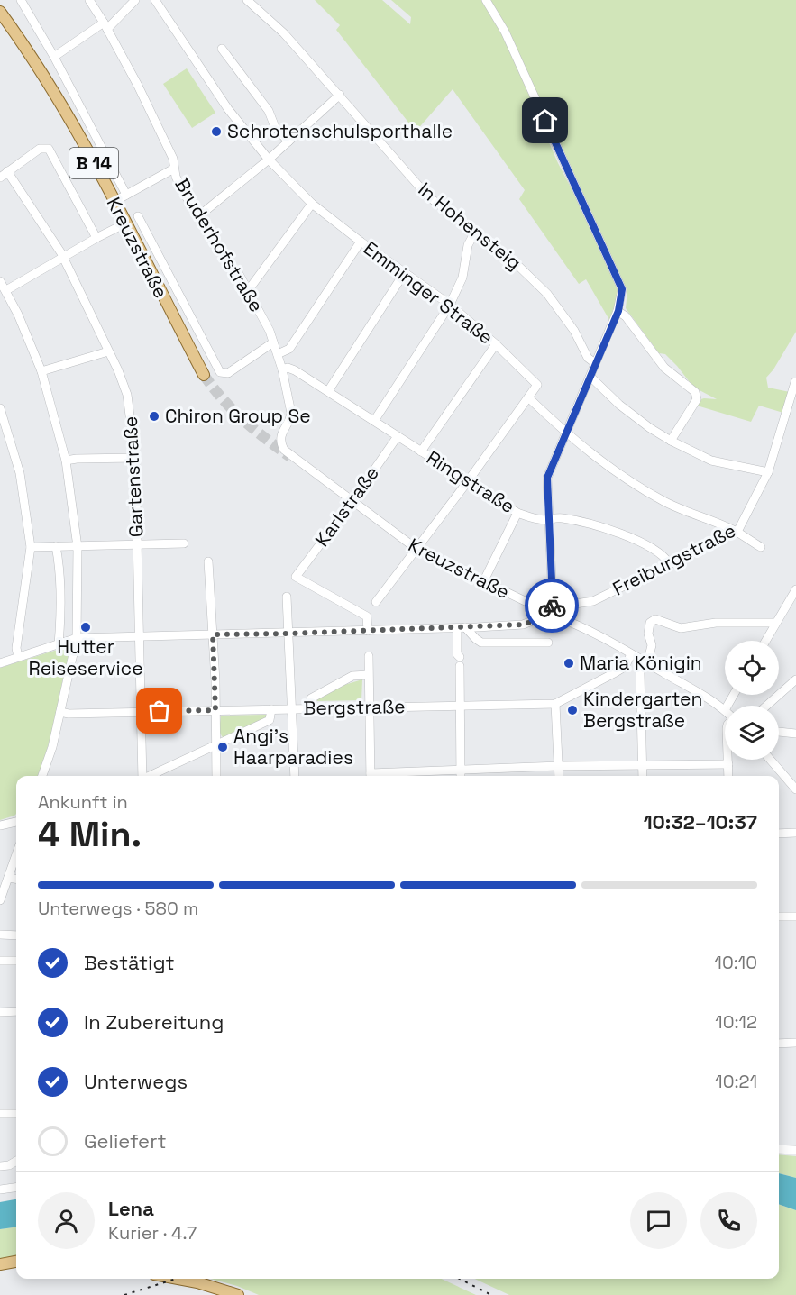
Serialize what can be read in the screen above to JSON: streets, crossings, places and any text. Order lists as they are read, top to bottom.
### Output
{
  "streets": {
    "main road": ["B 14", "Kreuzstraße"],
    "street": [
      "In Hohensteig",
      "Bruderhofstraße",
      "Emminger Straße",
      "Gartenstraße",
      "Ringstraße",
      "Karlstraße",
      "Freiburgstraße",
      "Bergstraße"
    ]
  },
  "crossings": [
    ["Bruderhofstraße", "Kreuzstraße"],
    ["Bruderhofstraße", "Ringstraße"],
    ["Kreuzstraße", "Karlstraße"],
    ["Kreuzstraße", "Bergstraße"],
    ["Gartenstraße", "Bergstraße"],
    ["Ringstraße", "Karlstraße"],
    ["Ringstraße", "Freiburgstraße"]
  ],
  "places": [
    "Schrotenschulsporthalle",
    "Chiron Group Se",
    "Hutter Reiseservice",
    "Maria Königin",
    "Kindergarten Bergstraße",
    "Angi's Haarparadies"
  ],
  "page": {
    "heading": ["4 Min.", "Ankunft in", "10:32–10:37"],
    "panel": ["Lena", "Kurier · 4.7"],
    "bar": "Unterwegs · 580 m",
    "list": [
      ["Bestätigt", "10:10"],
      ["In Zubereitung", "10:12"],
      ["Unterwegs", "10:21"],
      "Geliefert"
    ]
  }
}
